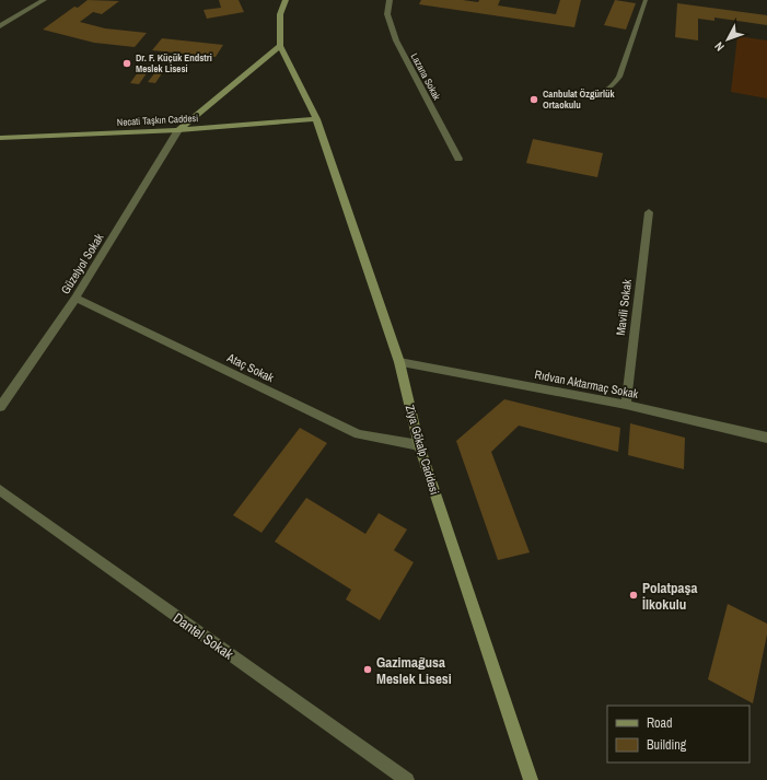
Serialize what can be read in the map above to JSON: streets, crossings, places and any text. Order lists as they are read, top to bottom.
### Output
{
  "streets": {
    "main road": ["Necati Taşkın Caddesi", "Ziya Gökalp Caddesi"],
    "street": [
      "Lazana Sokak",
      "Güzelyol Sokak",
      "Mavili Sokak",
      "Ataç Sokak",
      "Rıdvan Aktarmaç Sokak",
      "Dantel Sokak"
    ]
  },
  "crossings": [
    ["Necati Taşkın Caddesi", "Güzelyol Sokak"],
    ["Necati Taşkın Caddesi", "Ziya Gökalp Caddesi"],
    ["Güzelyol Sokak", "Ataç Sokak"],
    ["Mavili Sokak", "Rıdvan Aktarmaç Sokak"],
    ["Ataç Sokak", "Ziya Gökalp Caddesi"],
    ["Rıdvan Aktarmaç Sokak", "Ziya Gökalp Caddesi"]
  ],
  "places": [
    "Dr. F. Küçük Endstri Meslek Lisesi",
    "Canbulat Özgürlük Ortaokulu",
    "Polatpaşa İlkokulu",
    "Gazimağusa Meslek Lisesi"
  ],
  "legend": ["Road", "Building"],
  "north": "bottom left"
}
